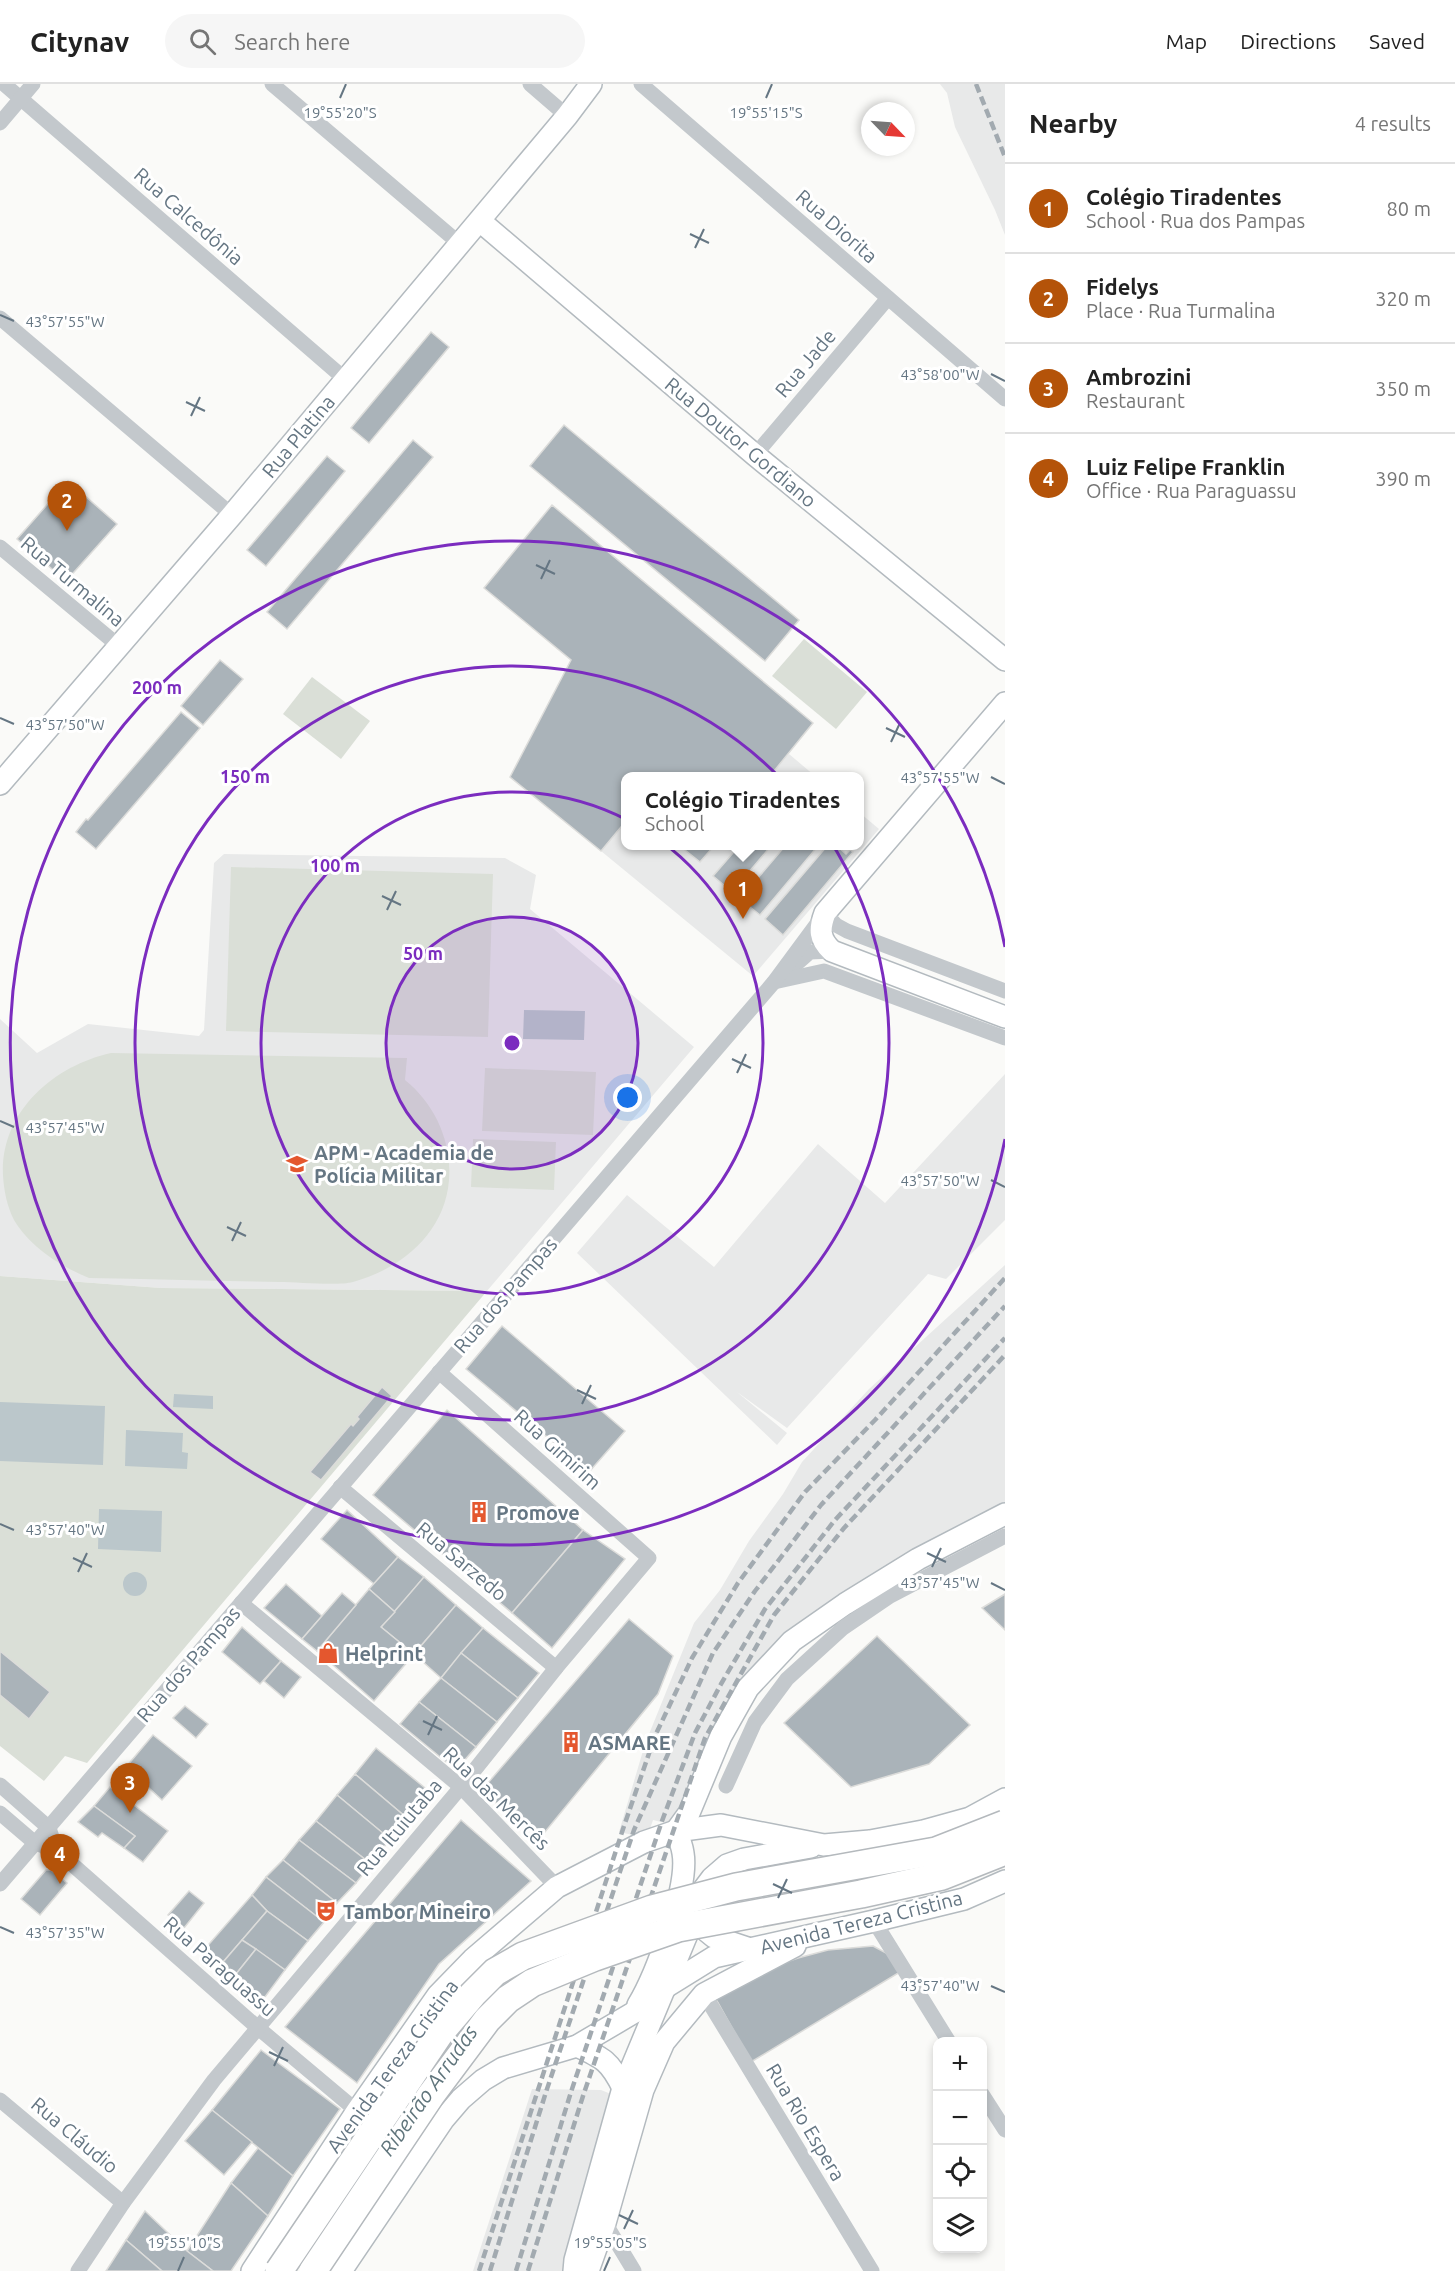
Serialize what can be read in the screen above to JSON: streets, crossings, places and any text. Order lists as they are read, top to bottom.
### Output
{
  "streets": {
    "highway": ["Avenida Tereza Cristina"],
    "street": [
      "Rua Calcedônia",
      "Rua Diorita",
      "Rua Jade",
      "Rua Platina",
      "Rua Doutor Gordiano",
      "Rua Turmalina",
      "Rua dos Pampas",
      "Rua Gimirim",
      "Rua Sarzedo",
      "Rua das Mercês",
      "Rua Ituiutaba",
      "Rua Paraguassu",
      "Rua Rio Espera",
      "Rua Cláudio"
    ]
  },
  "crossings": [
    ["Rua Calcedônia", "Rua Platina"],
    ["Rua Diorita", "Rua Jade"],
    ["Rua Jade", "Rua Doutor Gordiano"],
    ["Rua Platina", "Rua Doutor Gordiano"],
    ["Rua Platina", "Rua Turmalina"],
    ["Rua dos Pampas", "Rua Gimirim"],
    ["Rua dos Pampas", "Rua Sarzedo"],
    ["Rua dos Pampas", "Rua das Mercês"],
    ["Rua Gimirim", "Rua Ituiutaba"],
    ["Rua Sarzedo", "Rua Ituiutaba"],
    ["Rua das Mercês", "Rua Ituiutaba"],
    ["Rua das Mercês", "Avenida Tereza Cristina"],
    ["Rua Ituiutaba", "Rua Paraguassu"],
    ["Rua Ituiutaba", "Rua Cláudio"],
    ["Avenida Tereza Cristina", "Rua Paraguassu"]
  ],
  "water": ["Ribeirão Arrudas"],
  "places": {
    "school or university": ["APM - Academia de Polícia Militar"],
    "building": ["Promove", "ASMARE"],
    "shop": ["Helprint"],
    "theatre": ["Tambor Mineiro"]
  },
  "north": "bottom right",
  "page": {
    "header": "Citynav",
    "search": "Search here",
    "nav": ["Map", "Directions", "Saved"],
    "heading": ["Nearby", "4 results"],
    "list": [
      {
        "mark": "1",
        "name": "Colégio Tiradentes",
        "note": "School · Rua dos Pampas",
        "value": "80 m"
      },
      {
        "mark": "2",
        "name": "Fidelys",
        "note": "Place · Rua Turmalina",
        "value": "320 m"
      },
      {
        "mark": "3",
        "name": "Ambrozini",
        "note": "Restaurant",
        "value": "350 m"
      },
      {
        "mark": "4",
        "name": "Luiz Felipe Franklin",
        "note": "Office · Rua Paraguassu",
        "value": "390 m"
      }
    ],
    "pins": [
      "2",
      "1",
      "3",
      "4"
    ],
    "popup": ["Colégio Tiradentes", "School"],
    "map_buttons": ["+", "−"]
  },
  "coordinates": [
    "19°55'20\"S",
    "19°55'15\"S",
    "43°57'55\"W",
    "43°58'00\"W",
    "43°57'50\"W",
    "43°57'45\"W",
    "43°57'40\"W",
    "43°57'35\"W",
    "19°55'10\"S",
    "19°55'05\"S"
  ],
  "rings": [
    "200 m",
    "150 m",
    "100 m",
    "50 m"
  ]
}
